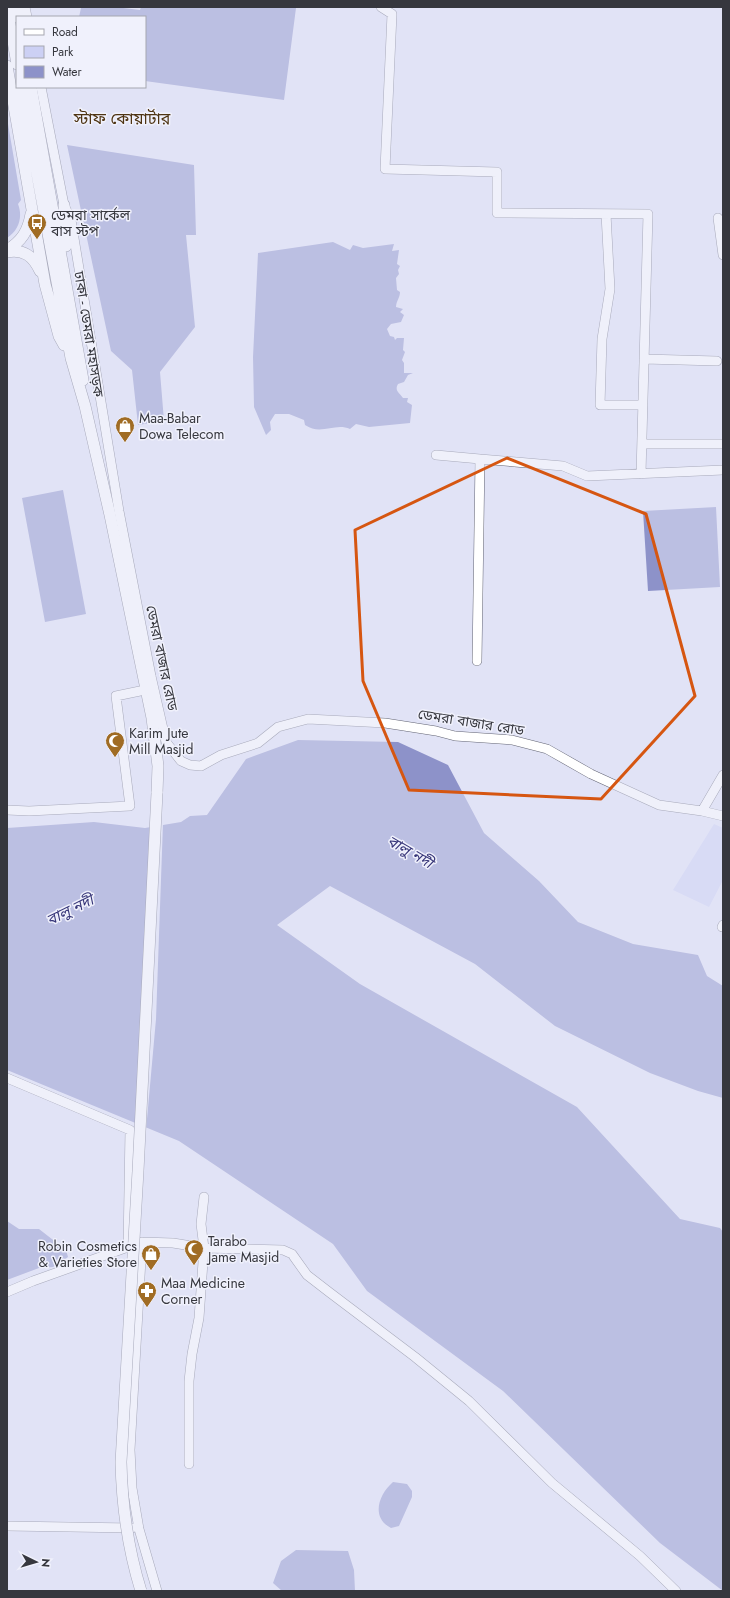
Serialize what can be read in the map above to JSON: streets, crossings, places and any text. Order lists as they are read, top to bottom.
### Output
{
  "streets": {
    "main road": ["ঢাকা - ডেমরা মহাসড়ক"],
    "street": ["ডেমরা বাজার রোড"]
  },
  "districts": ["স্টাফ কোয়ার্টার"],
  "water": ["বালু নদী"],
  "places": {
    "bus stop": ["ডেমরা সার্কেল বাস স্টপ"],
    "shop": ["Maa-Babar Dowa Telecom", "Robin Cosmetics & Varieties Store"],
    "mosque": ["Karim Jute Mill Masjid", "Tarabo Jame Masjid"],
    "pharmacy": ["Maa Medicine Corner"]
  },
  "legend": ["Road", "Park", "Water"],
  "north": "right"
}
